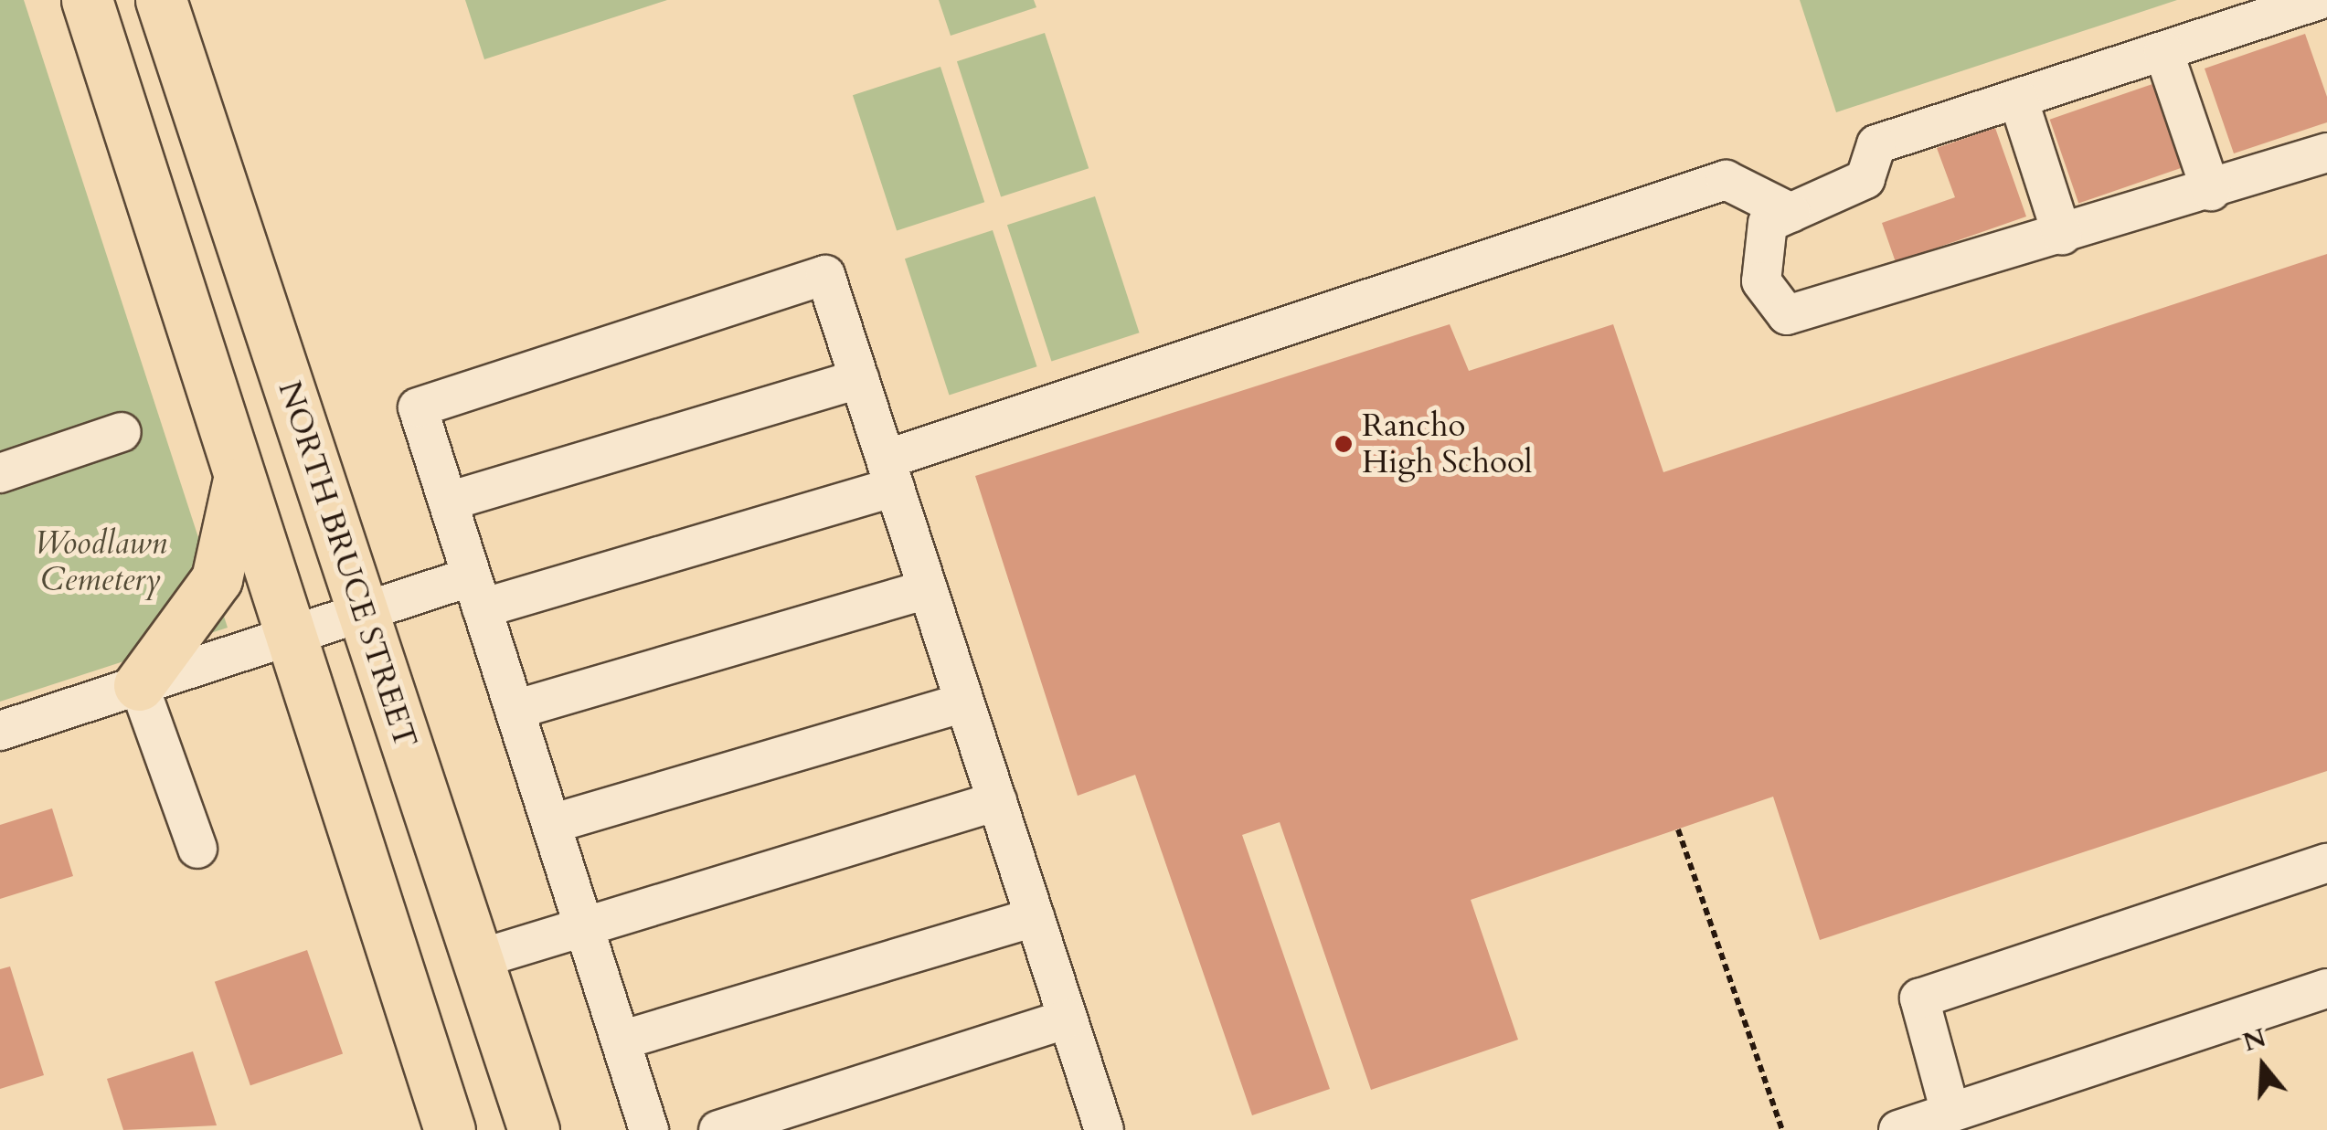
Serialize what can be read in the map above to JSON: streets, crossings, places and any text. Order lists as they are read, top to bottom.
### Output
{
  "streets": {
    "main road": ["NORTH BRUCE STREET"]
  },
  "parks": ["Woodlawn Cemetery"],
  "places": ["Rancho High School"],
  "north": "top"
}
